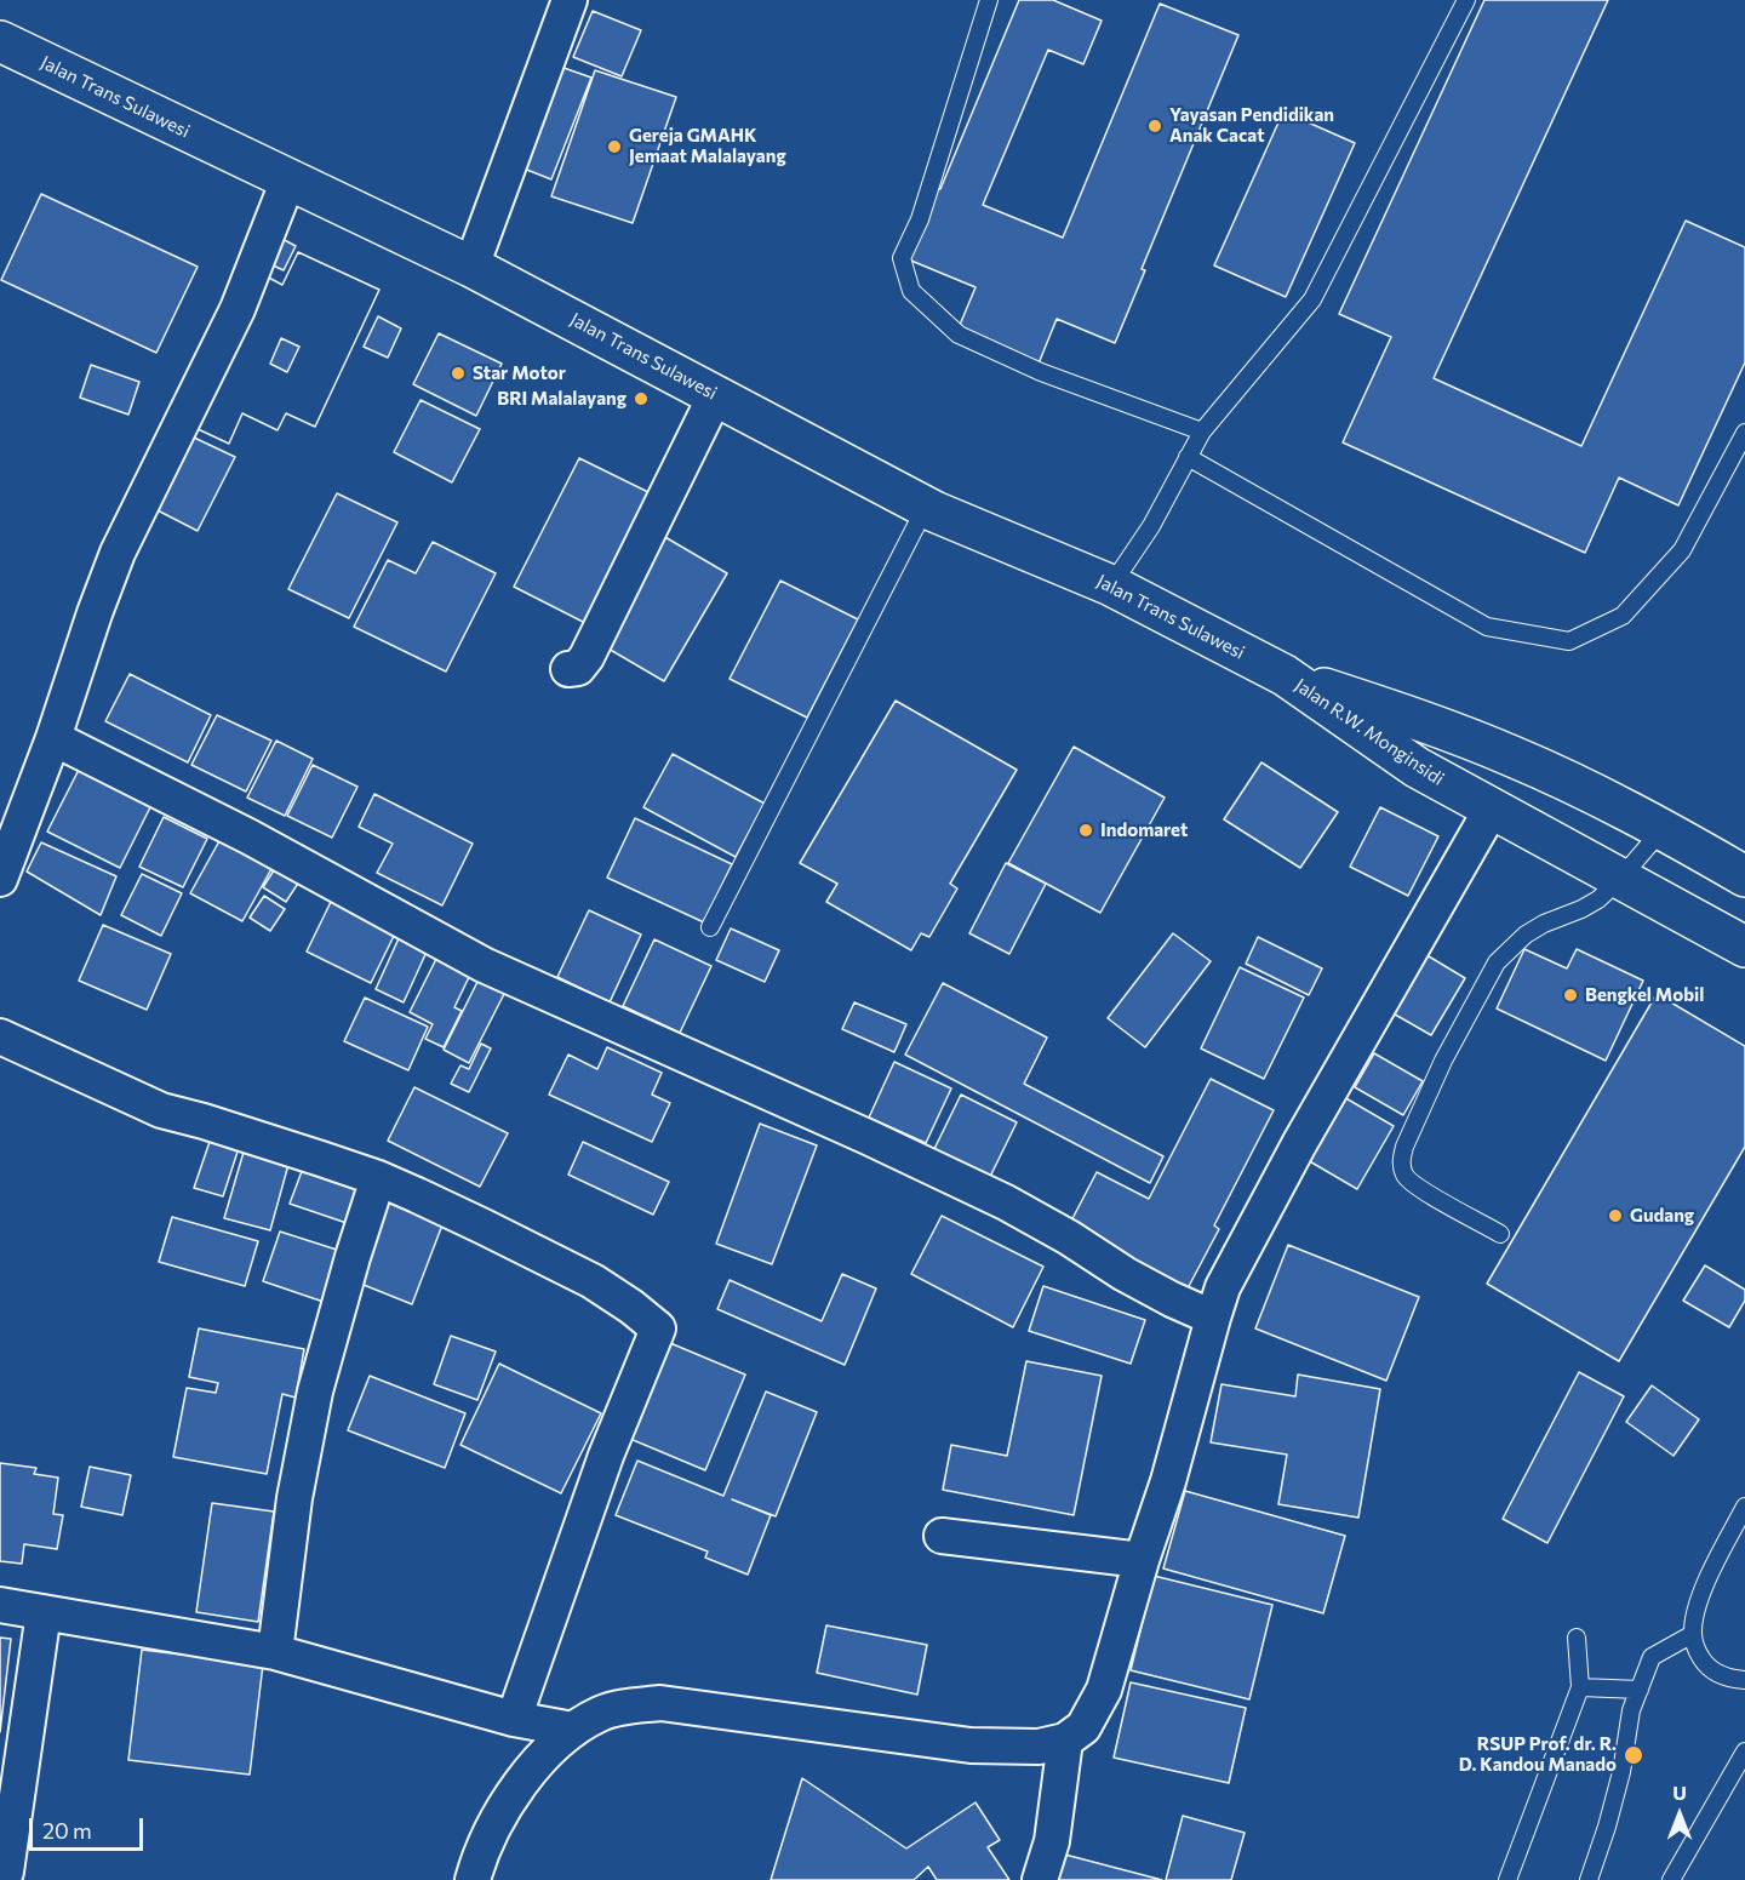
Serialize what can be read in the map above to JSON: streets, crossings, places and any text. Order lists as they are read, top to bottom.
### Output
{
  "streets": {
    "highway": ["Jalan Trans Sulawesi", "Jalan R.W. Monginsidi"]
  },
  "crossings": [
    ["Jalan Trans Sulawesi", "Jalan R.W. Monginsidi"]
  ],
  "places": [
    "Yayasan Pendidikan Anak Cacat",
    "Gereja GMAHK Jemaat Malalayang",
    "Star Motor",
    "BRI Malalayang",
    "Indomaret",
    "Bengkel Mobil",
    "Gudang",
    "RSUP Prof. dr. R. D. Kandou Manado"
  ],
  "scale_bar": "20 m",
  "north": "top"
}
